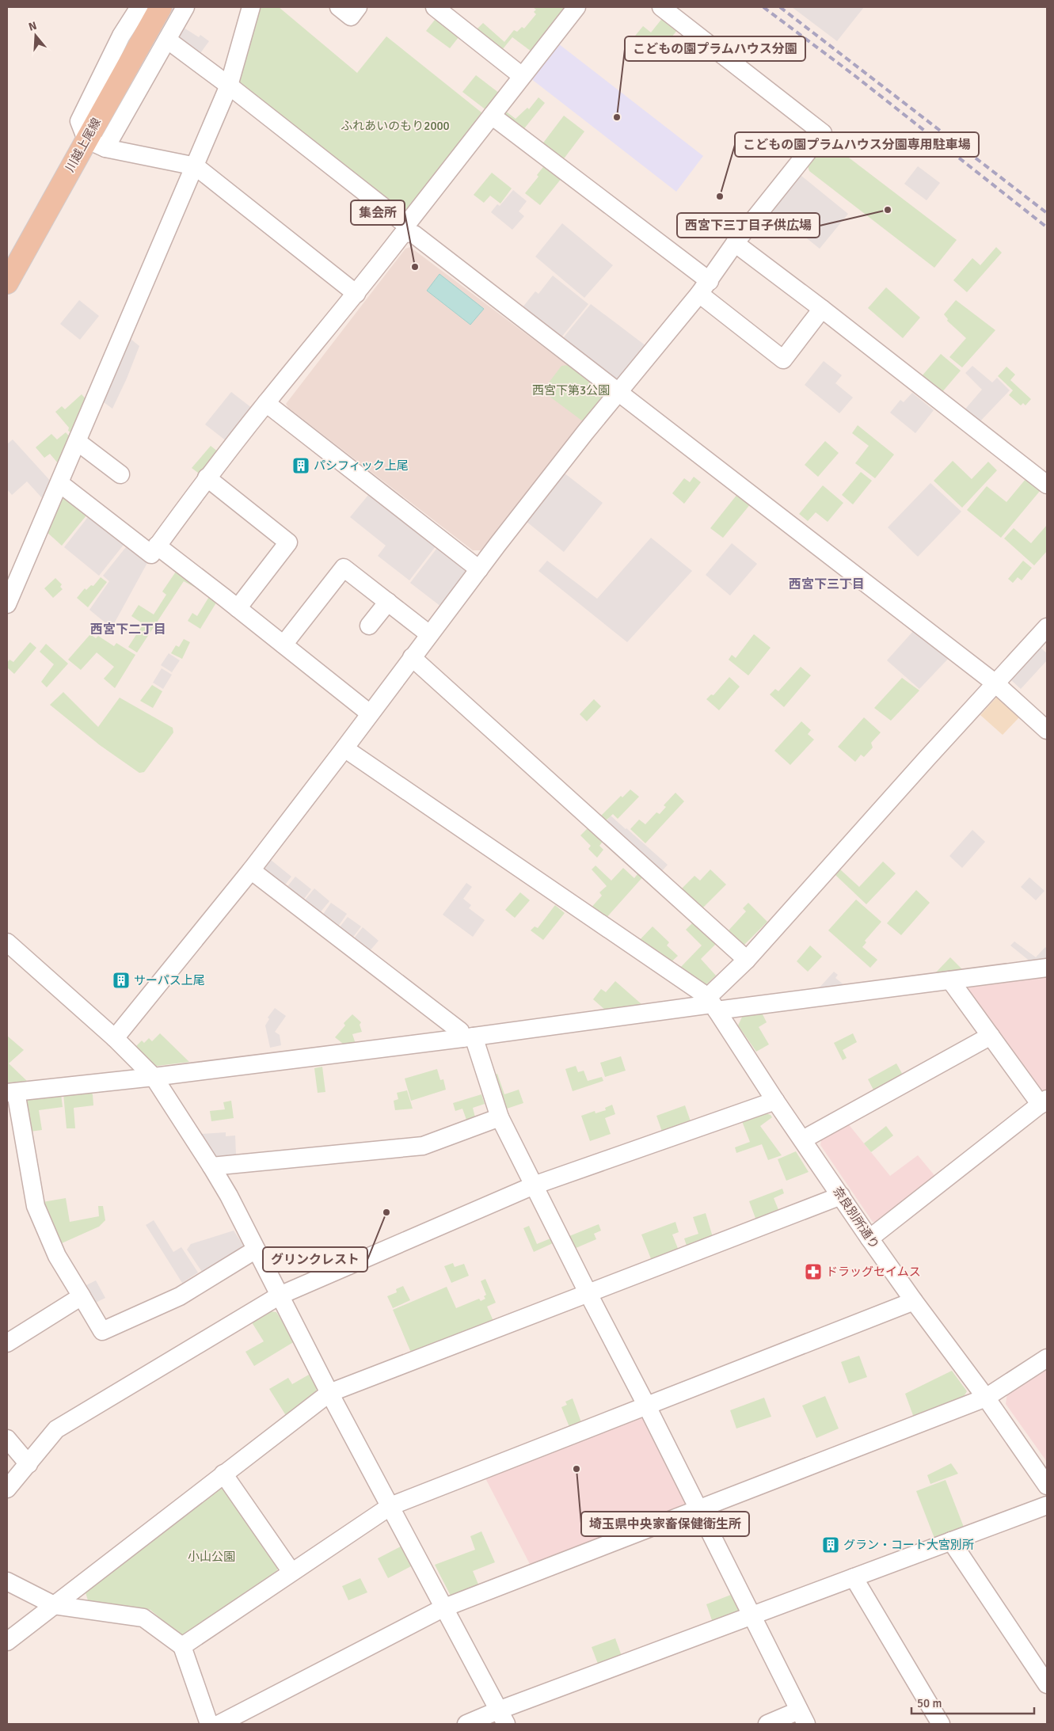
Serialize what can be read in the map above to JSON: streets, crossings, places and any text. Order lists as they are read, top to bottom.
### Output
{
  "streets": {
    "main road": ["川越上尾線"],
    "street": ["奈良別所通り"]
  },
  "districts": ["西宮下三丁目", "西宮下二丁目"],
  "parks": ["ふれあいのもり2000", "西宮下第3公園", "小山公園"],
  "places": {
    "other": [
      "こどもの園プラムハウス分園",
      "こどもの園プラムハウス分園専用駐車場",
      "西宮下三丁目子供広場",
      "集会所",
      "グリンクレスト",
      "埼玉県中央家畜保健衛生所"
    ],
    "building": ["パシフィック上尾", "サーパス上尾", "グラン・コート大宮別所"],
    "pharmacy": ["ドラッグセイムス"]
  },
  "scale_bar": "50 m",
  "north": "top"
}
